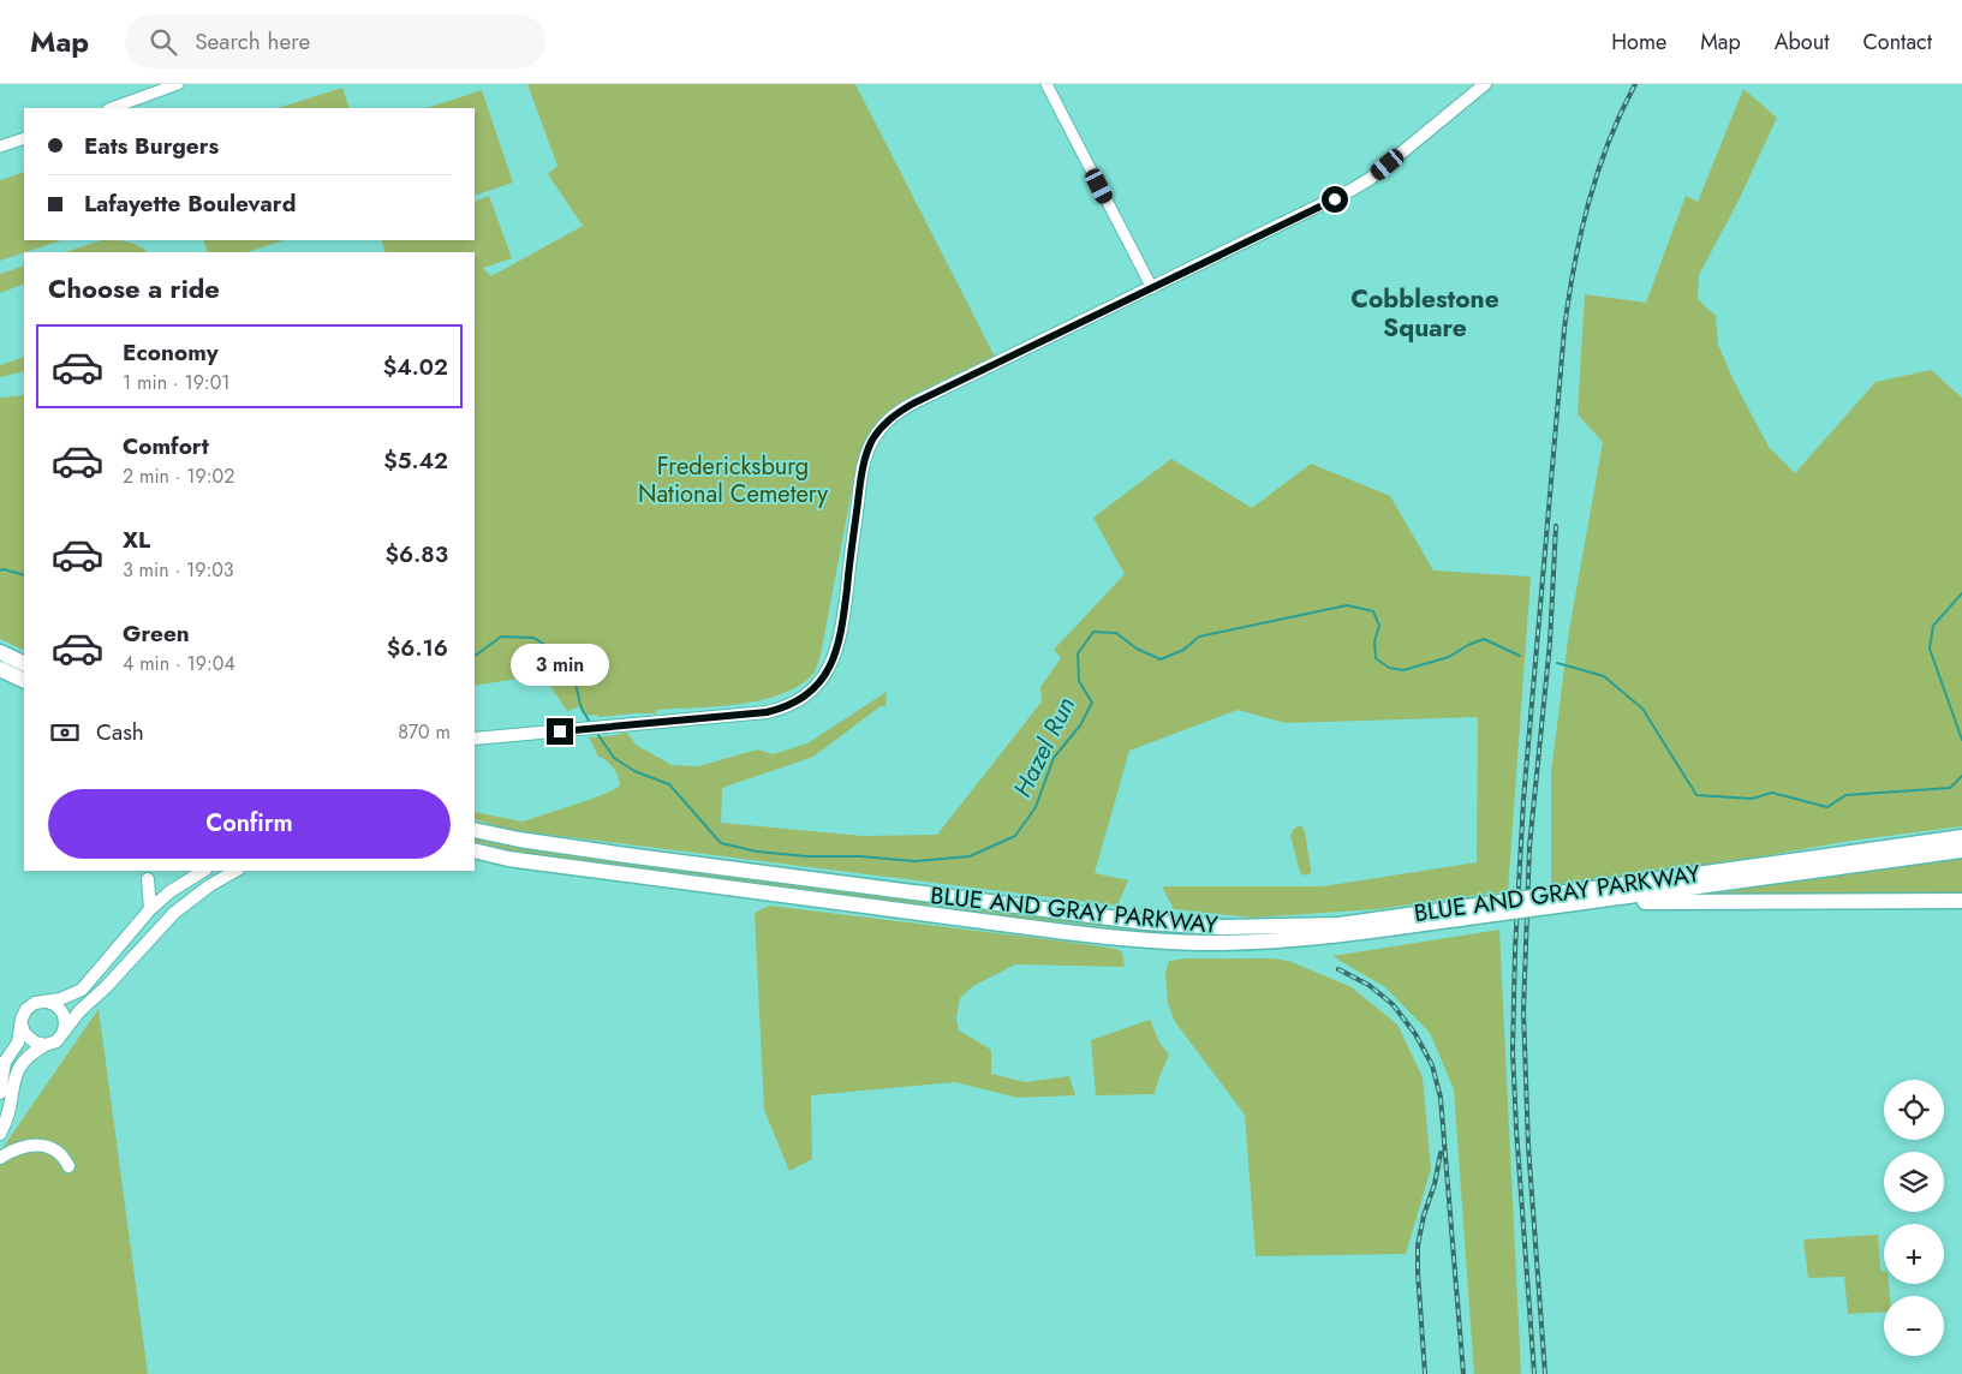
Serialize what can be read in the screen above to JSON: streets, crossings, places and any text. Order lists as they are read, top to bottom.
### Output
{
  "streets": {
    "highway": ["BLUE AND GRAY PARKWAY"]
  },
  "districts": ["Cobblestone Square"],
  "water": ["Hazel Run"],
  "parks": ["Fredericksburg National Cemetery"],
  "page": {
    "header": "Map",
    "search": "Search here",
    "nav": [
      "Home",
      "Map",
      "About",
      "Contact"
    ],
    "banner": ["Eats Burgers", "Lafayette Boulevard"],
    "heading": "Choose a ride",
    "list": [
      {
        "name": "Economy",
        "note": "1 min · 19:01",
        "value": "$4.02"
      },
      {
        "name": "Comfort",
        "note": "2 min · 19:02",
        "value": "$5.42"
      },
      {
        "name": "XL",
        "note": "3 min · 19:03",
        "value": "$6.83"
      },
      {
        "name": "Green",
        "note": "4 min · 19:04",
        "value": "$6.16"
      }
    ],
    "bubble": "3 min",
    "pay": ["Cash", "870 m"],
    "buttons": "Confirm",
    "map_buttons": ["+", "−"]
  }
}
